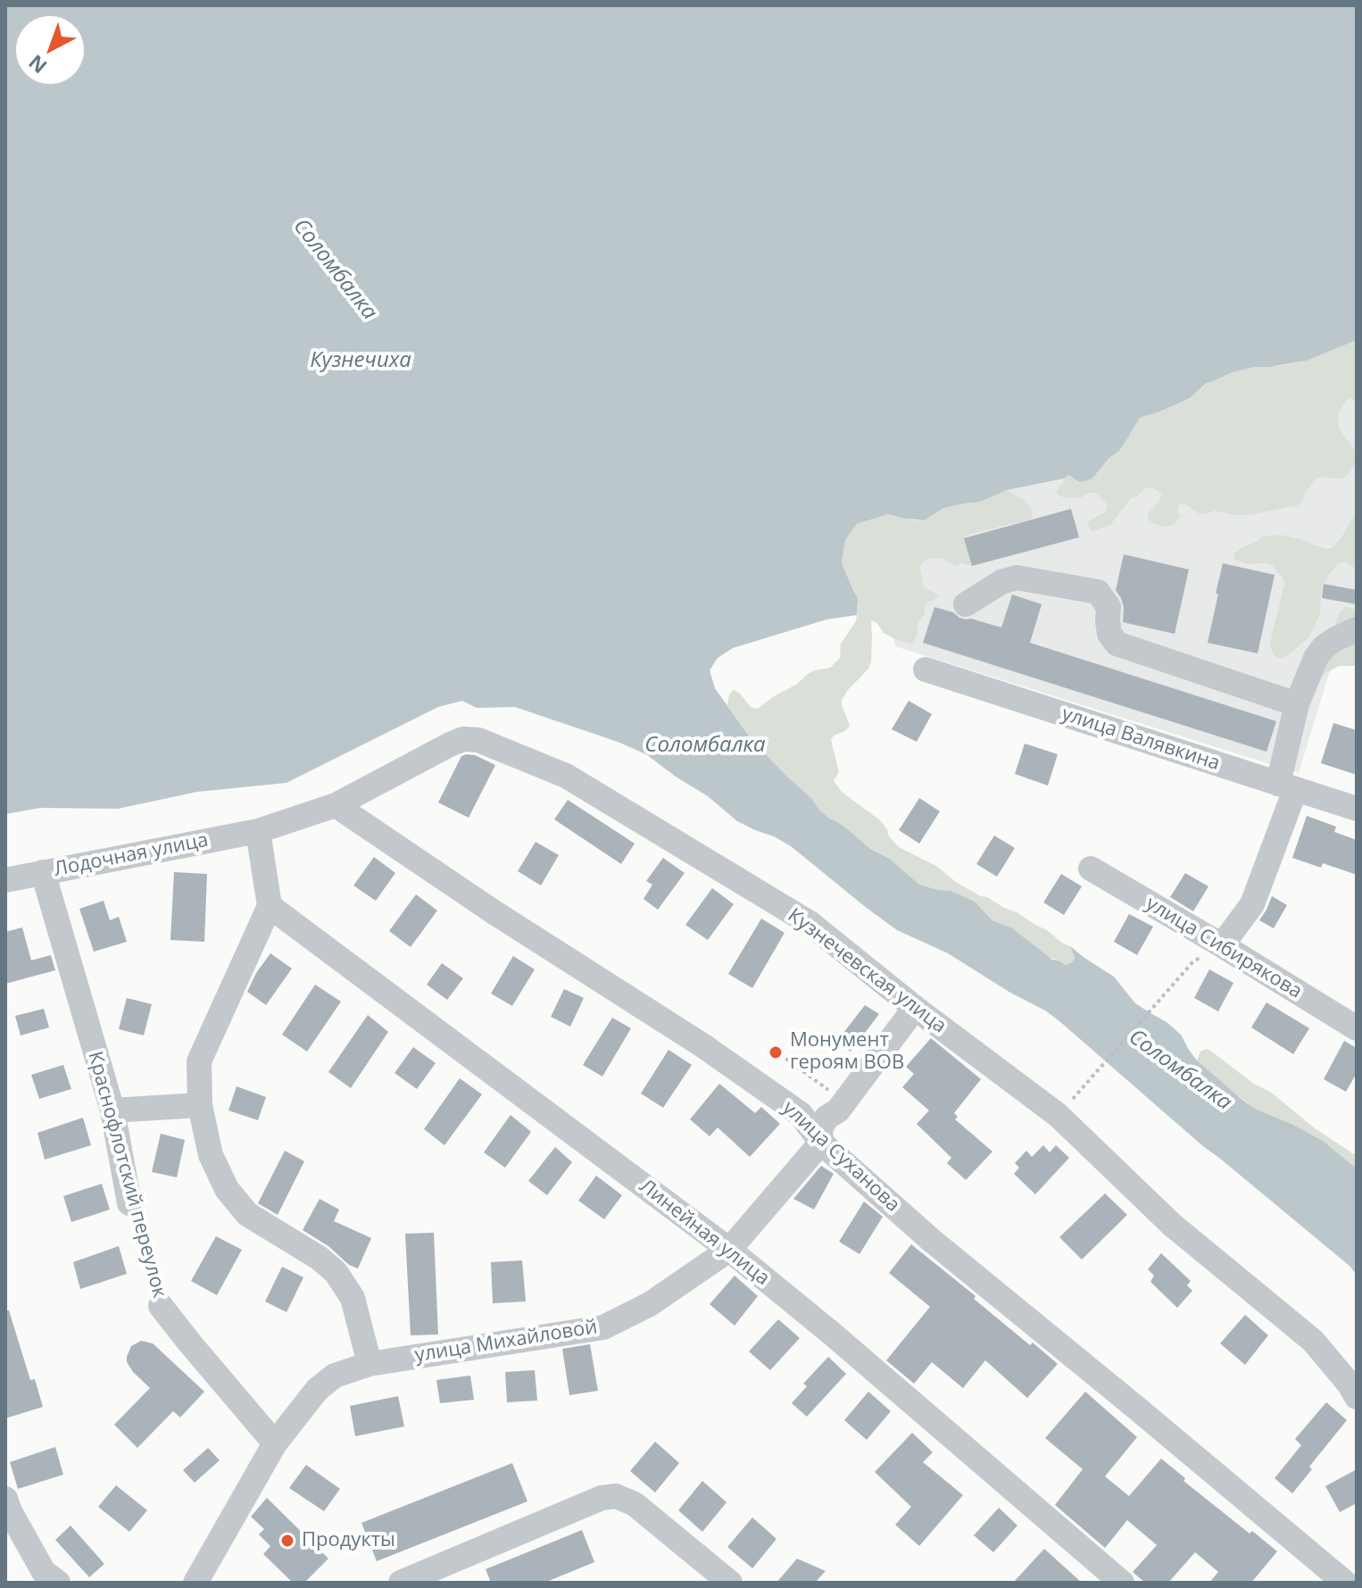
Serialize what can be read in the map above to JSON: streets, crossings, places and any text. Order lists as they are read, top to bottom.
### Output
{
  "streets": {
    "street": [
      "улица Валявкина",
      "Лодочная улица",
      "улица Сибирякова",
      "Кузнечевская улица",
      "улица Суханова",
      "Краснофлотский переулок",
      "Линейная улица",
      "улица Михайловой"
    ]
  },
  "crossings": [
    ["Лодочная улица", "Кузнечевская улица"],
    ["Лодочная улица", "Краснофлотский переулок"],
    ["Кузнечевская улица", "улица Суханова"],
    ["Кузнечевская улица", "улица Михайловой"],
    ["улица Суханова", "улица Михайловой"],
    ["Краснофлотский переулок", "улица Михайловой"],
    ["Линейная улица", "улица Михайловой"]
  ],
  "water": ["Соломбалка", "Кузнечиха"],
  "places": ["Монумент героям ВОВ", "Продукты"],
  "north": "bottom left"
}
